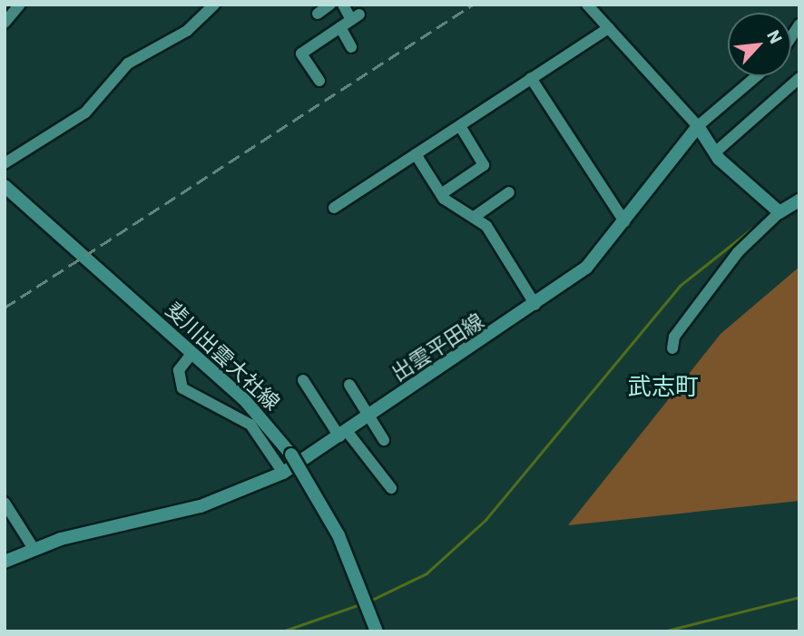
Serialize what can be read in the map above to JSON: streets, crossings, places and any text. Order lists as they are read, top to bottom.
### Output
{
  "streets": {
    "main road": ["出雲平田線", "斐川出雲大社線"]
  },
  "districts": ["武志町"],
  "north": "top right"
}
